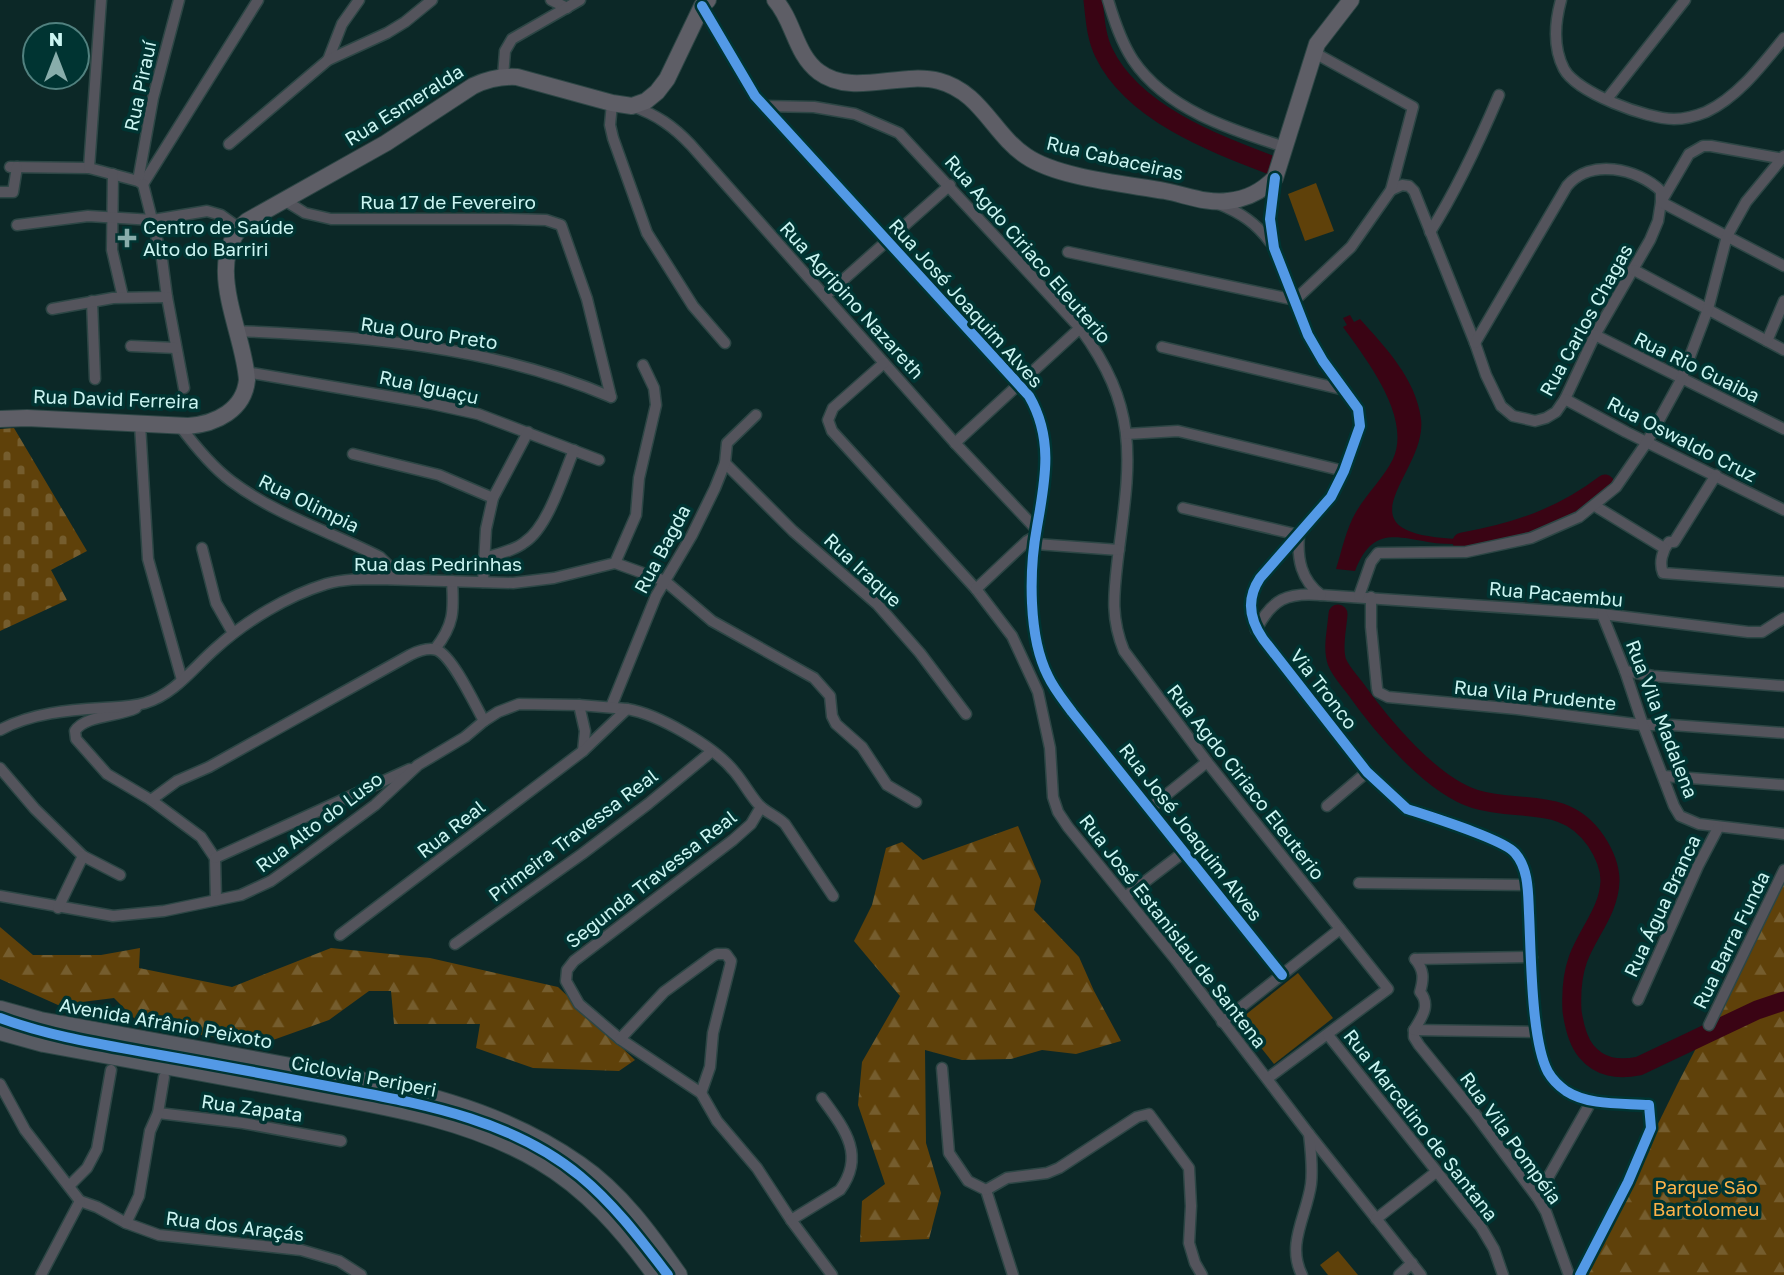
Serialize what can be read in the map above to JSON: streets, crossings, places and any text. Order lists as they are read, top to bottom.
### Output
{
  "streets": {
    "main road": [
      "Rua Esmeralda",
      "Rua Cabaceiras",
      "Rua David Ferreira",
      "Avenida Afrânio Peixoto"
    ],
    "street": [
      "Rua Pirauí",
      "Rua 17 de Fevereiro",
      "Rua Agdo Ciriaco Eleuterio",
      "Rua Agripino Nazareth",
      "Rua José Joaquim Alves",
      "Rua Carlos Chagas",
      "Rua Ouro Preto",
      "Rua Rio Guaiba",
      "Rua Iguaçu",
      "Rua Oswaldo Cruz",
      "Rua Olimpia",
      "Rua Bagda",
      "Rua das Pedrinhas",
      "Rua Iraque",
      "Rua Pacaembu",
      "Via Tronco",
      "Rua Vila Prudente",
      "Rua Vila Madalena",
      "Rua Alto do Luso",
      "Rua Real",
      "Primeira Travessa Real",
      "Segunda Travessa Real",
      "Rua Água Branca",
      "Rua José Estanislau de Santena",
      "Rua Barra Funda",
      "Rua Zapata",
      "Rua Marcelino de Santana",
      "Rua Vila Pompéia",
      "Rua dos Araçás"
    ],
    "cycle path": ["Ciclovia Periperi"]
  },
  "crossings": [
    ["Rua Esmeralda", "Rua 17 de Fevereiro"],
    ["Rua Esmeralda", "Rua David Ferreira"],
    ["Rua 17 de Fevereiro", "Rua Ouro Preto"],
    ["Rua Agdo Ciriaco Eleuterio", "Rua José Joaquim Alves"],
    ["Rua Agdo Ciriaco Eleuterio", "Rua Marcelino de Santana"],
    ["Rua Agripino Nazareth", "Rua José Joaquim Alves"],
    ["Rua Agripino Nazareth", "Rua José Estanislau de Santena"],
    ["Rua Carlos Chagas", "Rua Rio Guaiba"],
    ["Rua Carlos Chagas", "Rua Oswaldo Cruz"],
    ["Rua Ouro Preto", "Rua David Ferreira"],
    ["Rua Iguaçu", "Rua David Ferreira"],
    ["Rua David Ferreira", "Rua Olimpia"],
    ["Rua Olimpia", "Rua das Pedrinhas"],
    ["Rua Bagda", "Rua Iraque"],
    ["Rua Bagda", "Rua Alto do Luso"],
    ["Rua Pacaembu", "Via Tronco"],
    ["Rua Pacaembu", "Rua Vila Prudente"],
    ["Rua Pacaembu", "Rua Vila Madalena"],
    ["Rua Vila Prudente", "Rua Vila Madalena"],
    ["Rua Vila Madalena", "Rua Água Branca"],
    ["Rua Alto do Luso", "Rua Real"],
    ["Rua Alto do Luso", "Primeira Travessa Real"],
    ["Rua Alto do Luso", "Segunda Travessa Real"]
  ],
  "parks": ["Parque São Bartolomeu"],
  "places": {
    "health": ["Centro de Saúde Alto do Barriri"]
  },
  "north": "top"
}
